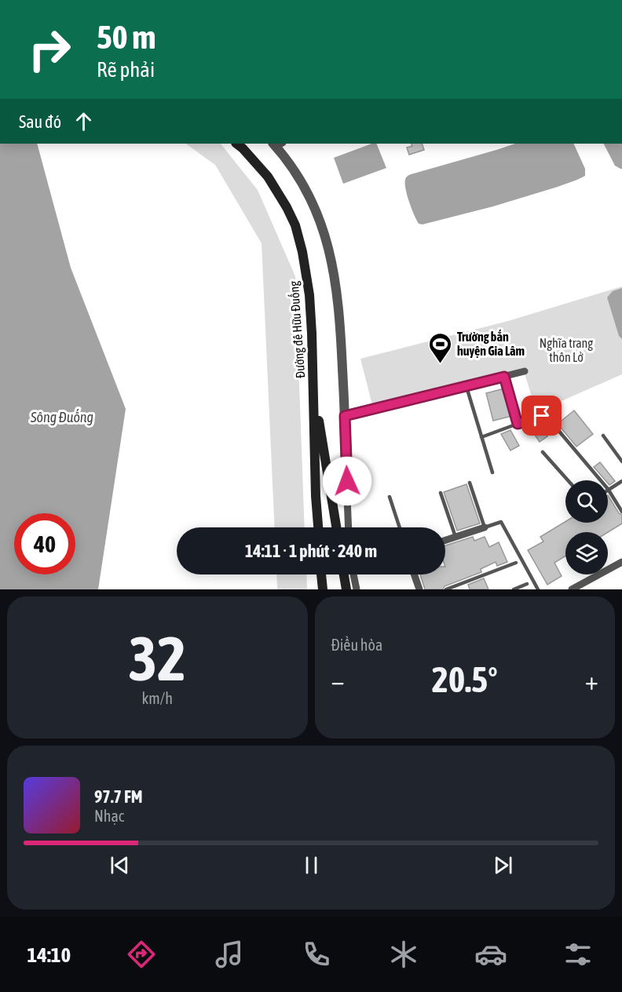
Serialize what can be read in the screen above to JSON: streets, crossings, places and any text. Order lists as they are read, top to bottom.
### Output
{
  "streets": {
    "main road": ["Đường đê Hữu Đuống"]
  },
  "water": ["Sông Đuống"],
  "parks": ["Nghĩa trang thôn Lở"],
  "places": {
    "sports": ["Trường bắn huyện Gia Lâm"]
  },
  "page": {
    "turn": ["50 m", "Rẽ phải"],
    "then": "Sau đó",
    "limit": "40",
    "trip": "14:11 · 1 phút · 240 m",
    "tile": [
      ["32", "km/h"],
      "Điều hòa"
    ],
    "heat": ["−", "20.5°", "+"],
    "song": ["97.7 FM", "Nhạc"],
    "tabs": "14:10"
  }
}
